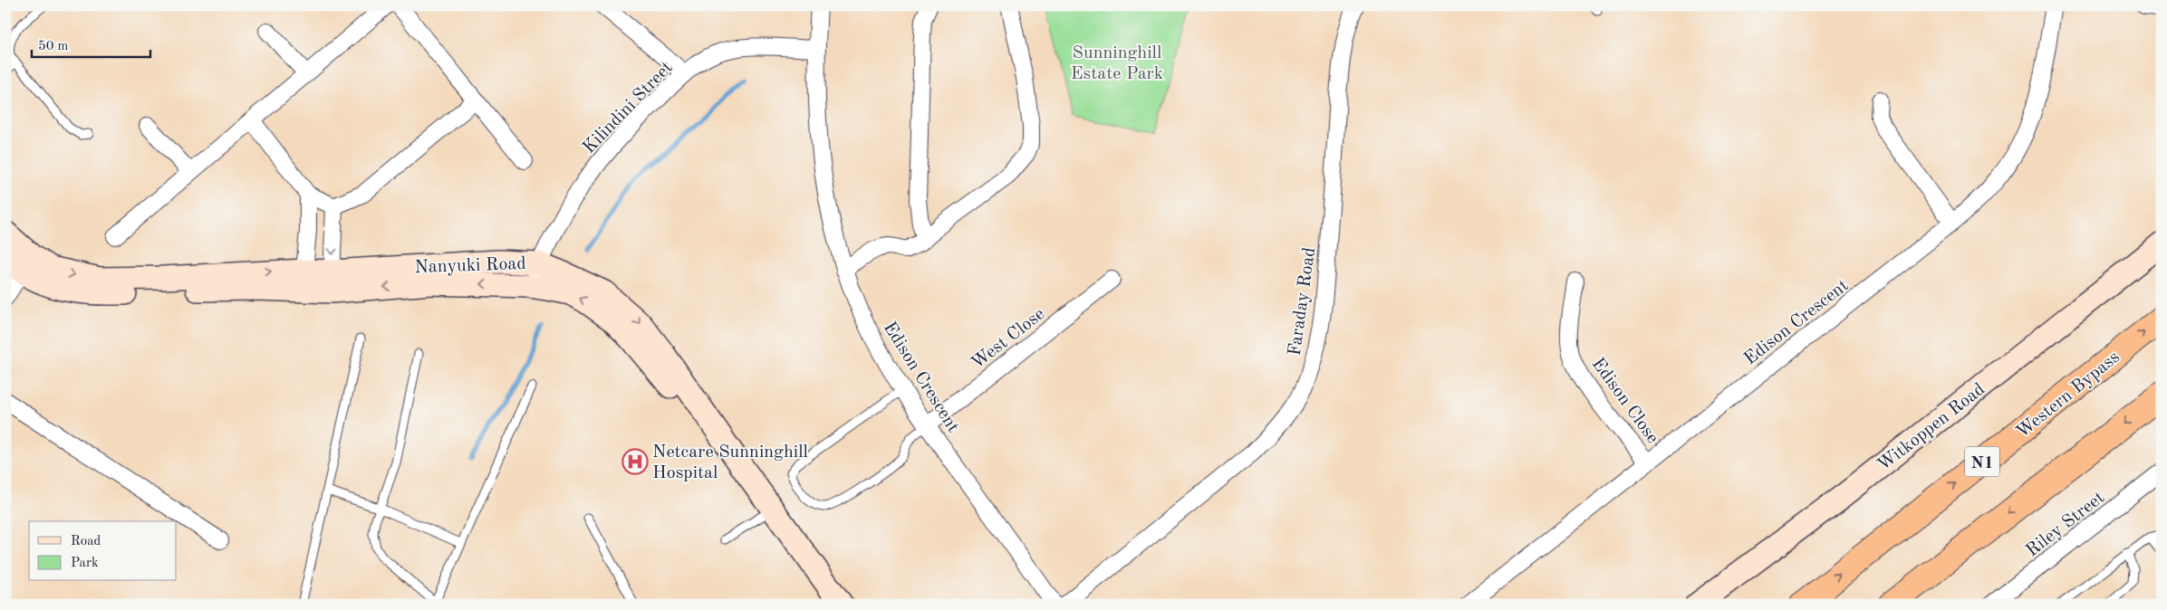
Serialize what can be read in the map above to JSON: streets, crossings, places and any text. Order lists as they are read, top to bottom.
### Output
{
  "streets": {
    "highway": ["Western Bypass", "N1"],
    "main road": ["Nanyuki Road", "Witkoppen Road"],
    "street": [
      "Kilindini Street",
      "Faraday Road",
      "Edison Crescent",
      "West Close",
      "Edison Close",
      "Riley Street"
    ]
  },
  "crossings": [
    ["Kilindini Street", "Nanyuki Road"],
    ["Kilindini Street", "Edison Crescent"],
    ["Edison Crescent", "West Close"],
    ["Edison Crescent", "Edison Close"]
  ],
  "parks": ["Sunninghill Estate Park"],
  "places": {
    "hospital": ["Netcare Sunninghill Hospital"]
  },
  "legend": ["Road", "Park"],
  "scale_bar": "50 m"
}
